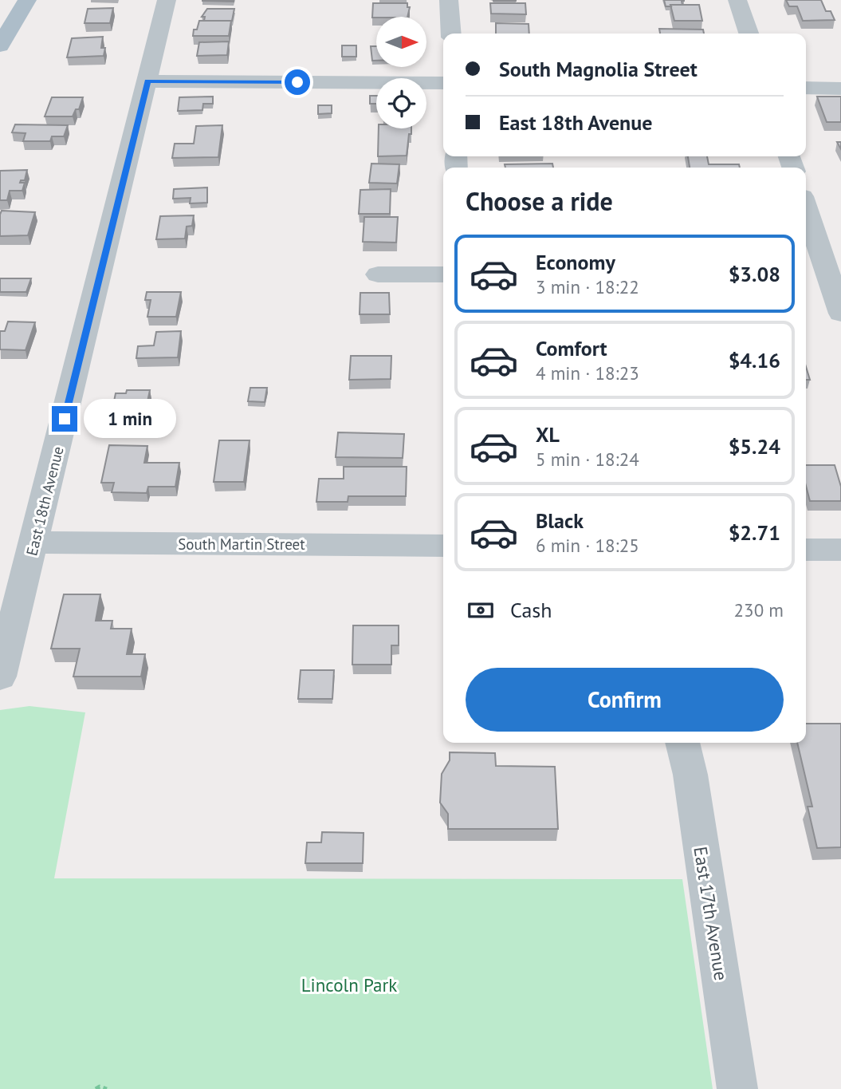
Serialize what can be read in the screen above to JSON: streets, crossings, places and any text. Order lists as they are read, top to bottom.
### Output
{
  "streets": {
    "street": ["East 18th Avenue", "South Martin Street", "East 17th Avenue"]
  },
  "crossings": [
    ["East 18th Avenue", "South Martin Street"]
  ],
  "parks": ["Lincoln Park"],
  "north": "right",
  "page": {
    "banner": ["South Magnolia Street", "East 18th Avenue"],
    "heading": "Choose a ride",
    "list": [
      {
        "name": "Economy",
        "note": "3 min · 18:22",
        "value": "$3.08"
      },
      {
        "name": "Comfort",
        "note": "4 min · 18:23",
        "value": "$4.16"
      },
      {
        "name": "XL",
        "note": "5 min · 18:24",
        "value": "$5.24"
      },
      {
        "name": "Black",
        "note": "6 min · 18:25",
        "value": "$2.71"
      }
    ],
    "bubble": "1 min",
    "pay": ["Cash", "230 m"],
    "buttons": "Confirm"
  }
}
